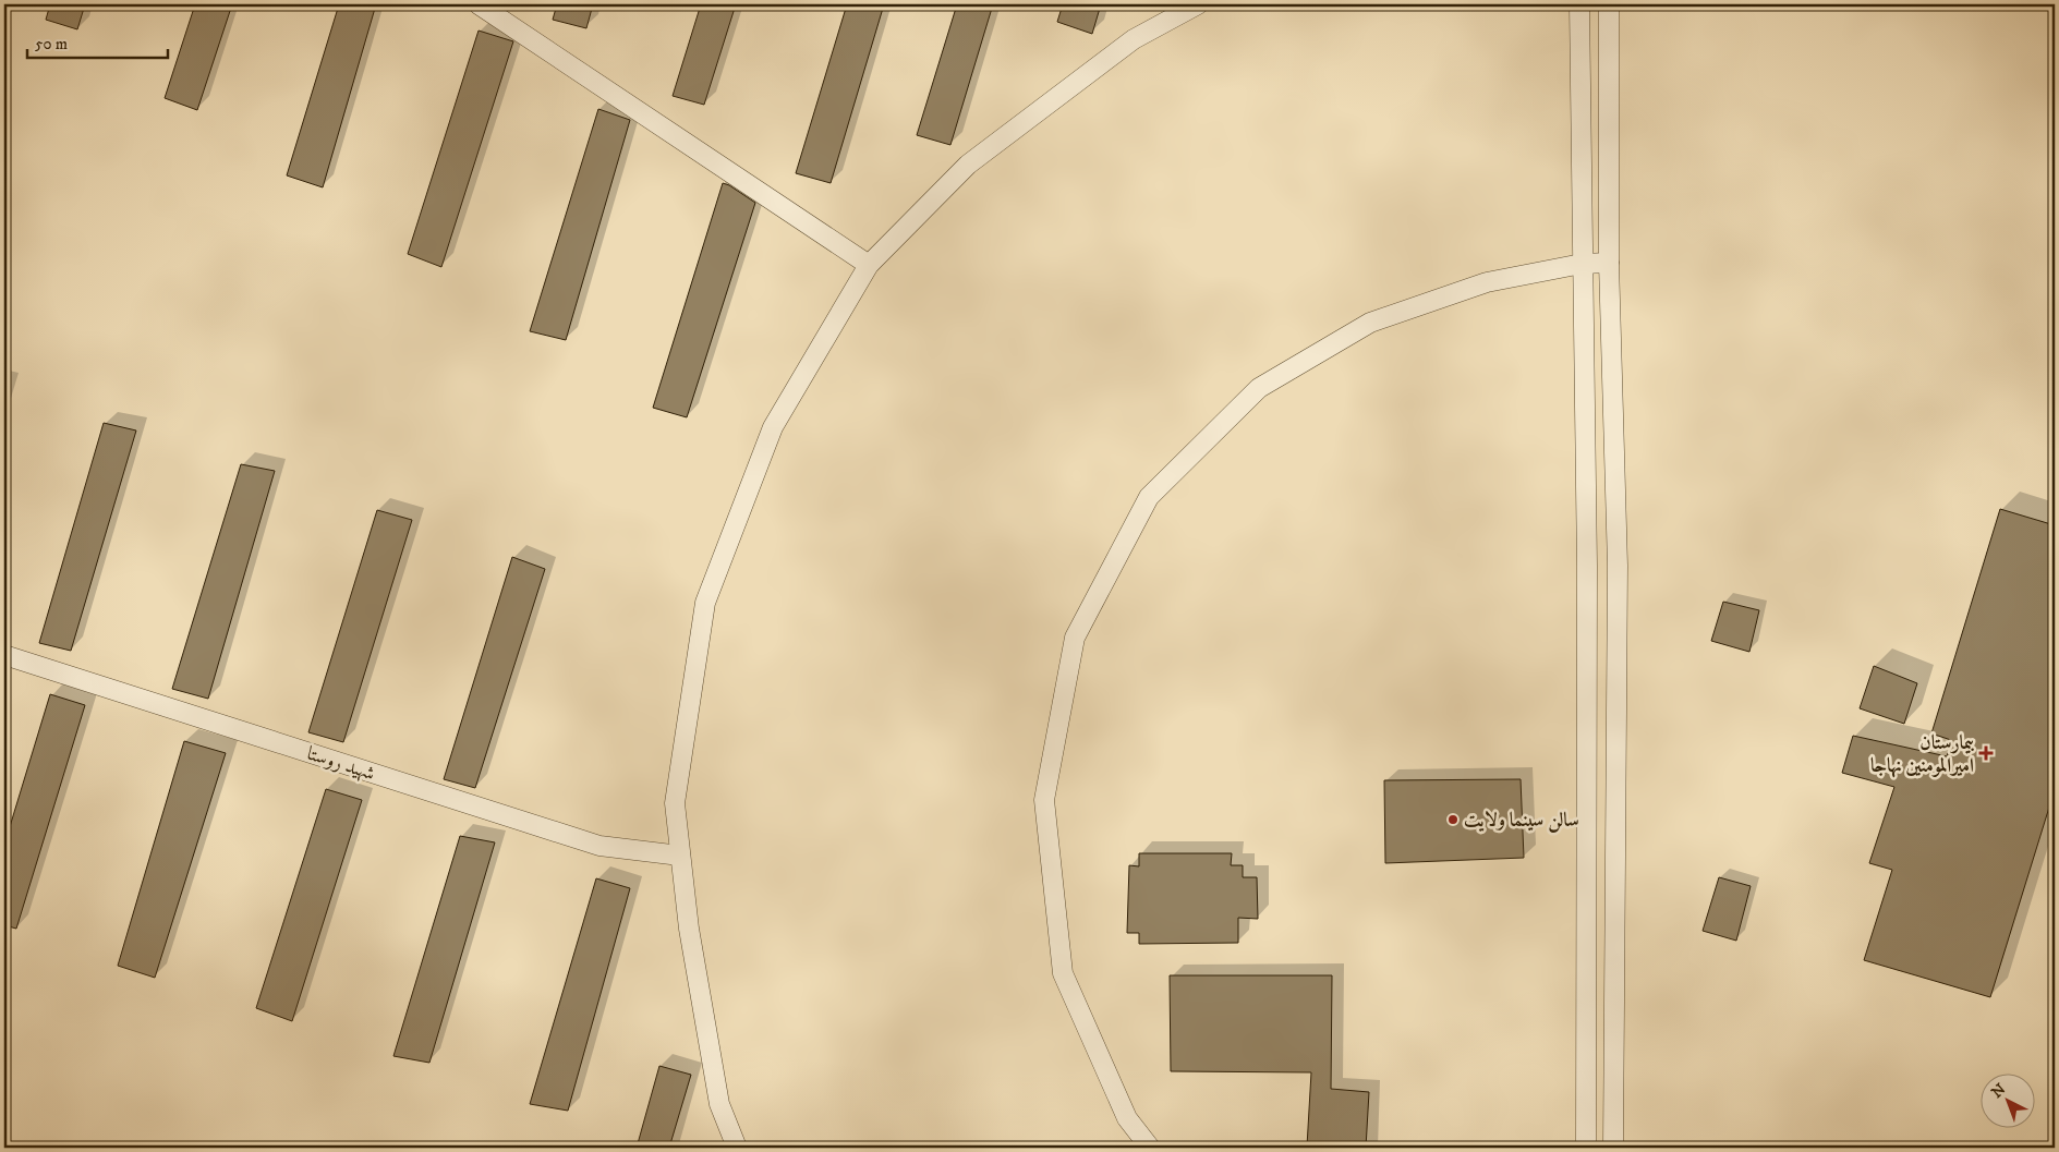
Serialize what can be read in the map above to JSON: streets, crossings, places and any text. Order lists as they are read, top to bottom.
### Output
{
  "streets": {
    "street": ["شهید روستا"]
  },
  "places": {
    "health": ["بیمارستان امیرالمومنین نهاجا"],
    "other": ["سالن سینما ولایت"]
  },
  "scale_bar": "50 m",
  "north": "top left"
}
